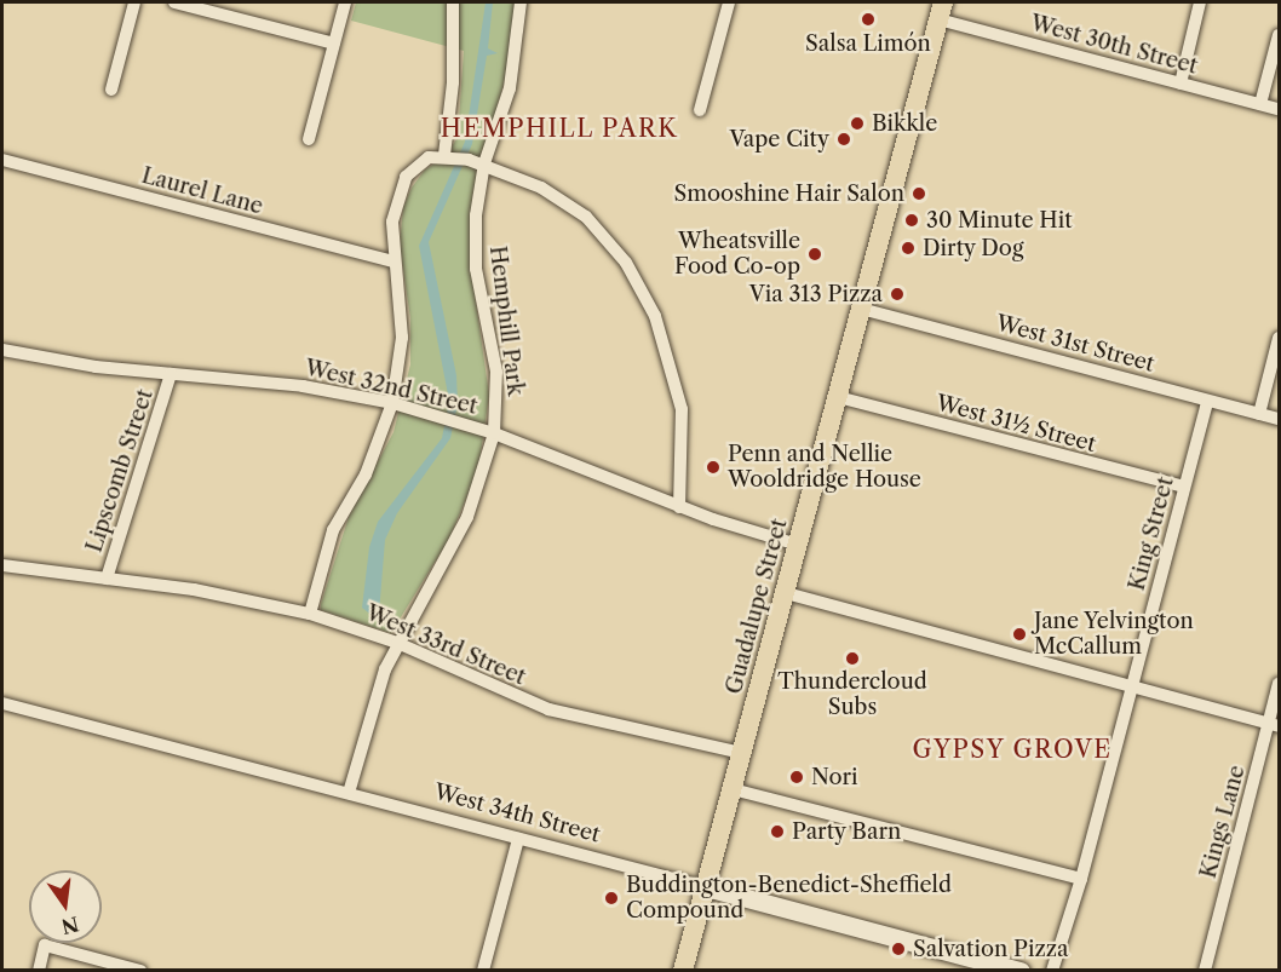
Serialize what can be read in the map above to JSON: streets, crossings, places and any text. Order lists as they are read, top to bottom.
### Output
{
  "streets": {
    "main road": ["Guadalupe Street"],
    "street": [
      "West 30th Street",
      "Laurel Lane",
      "Hemphill Park",
      "West 31st Street",
      "West 32nd Street",
      "West 31½ Street",
      "Lipscomb Street",
      "King Street",
      "West 33rd Street",
      "West 34th Street",
      "Kings Lane"
    ]
  },
  "crossings": [
    ["West 30th Street", "Guadalupe Street"],
    ["Hemphill Park", "West 32nd Street"],
    ["Hemphill Park", "West 33rd Street"],
    ["Hemphill Park", "West 34th Street"],
    ["West 31st Street", "King Street"],
    ["West 31st Street", "Guadalupe Street"],
    ["West 32nd Street", "Lipscomb Street"],
    ["West 32nd Street", "Guadalupe Street"],
    ["West 31½ Street", "King Street"],
    ["West 31½ Street", "Guadalupe Street"],
    ["Lipscomb Street", "West 33rd Street"],
    ["Guadalupe Street", "West 33rd Street"],
    ["Guadalupe Street", "West 34th Street"]
  ],
  "districts": ["HEMPHILL PARK", "GYPSY GROVE"],
  "places": [
    "Salsa Limón",
    "Bikkle",
    "Vape City",
    "Smooshine Hair Salon",
    "30 Minute Hit",
    "Dirty Dog",
    "Wheatsville Food Co-op",
    "Via 313 Pizza",
    "Penn and Nellie Wooldridge House",
    "Jane Yelvington McCallum",
    "Thundercloud Subs",
    "Nori",
    "Party Barn",
    "Buddington-Benedict-Sheffield Compound",
    "Salvation Pizza"
  ],
  "north": "bottom"
}
